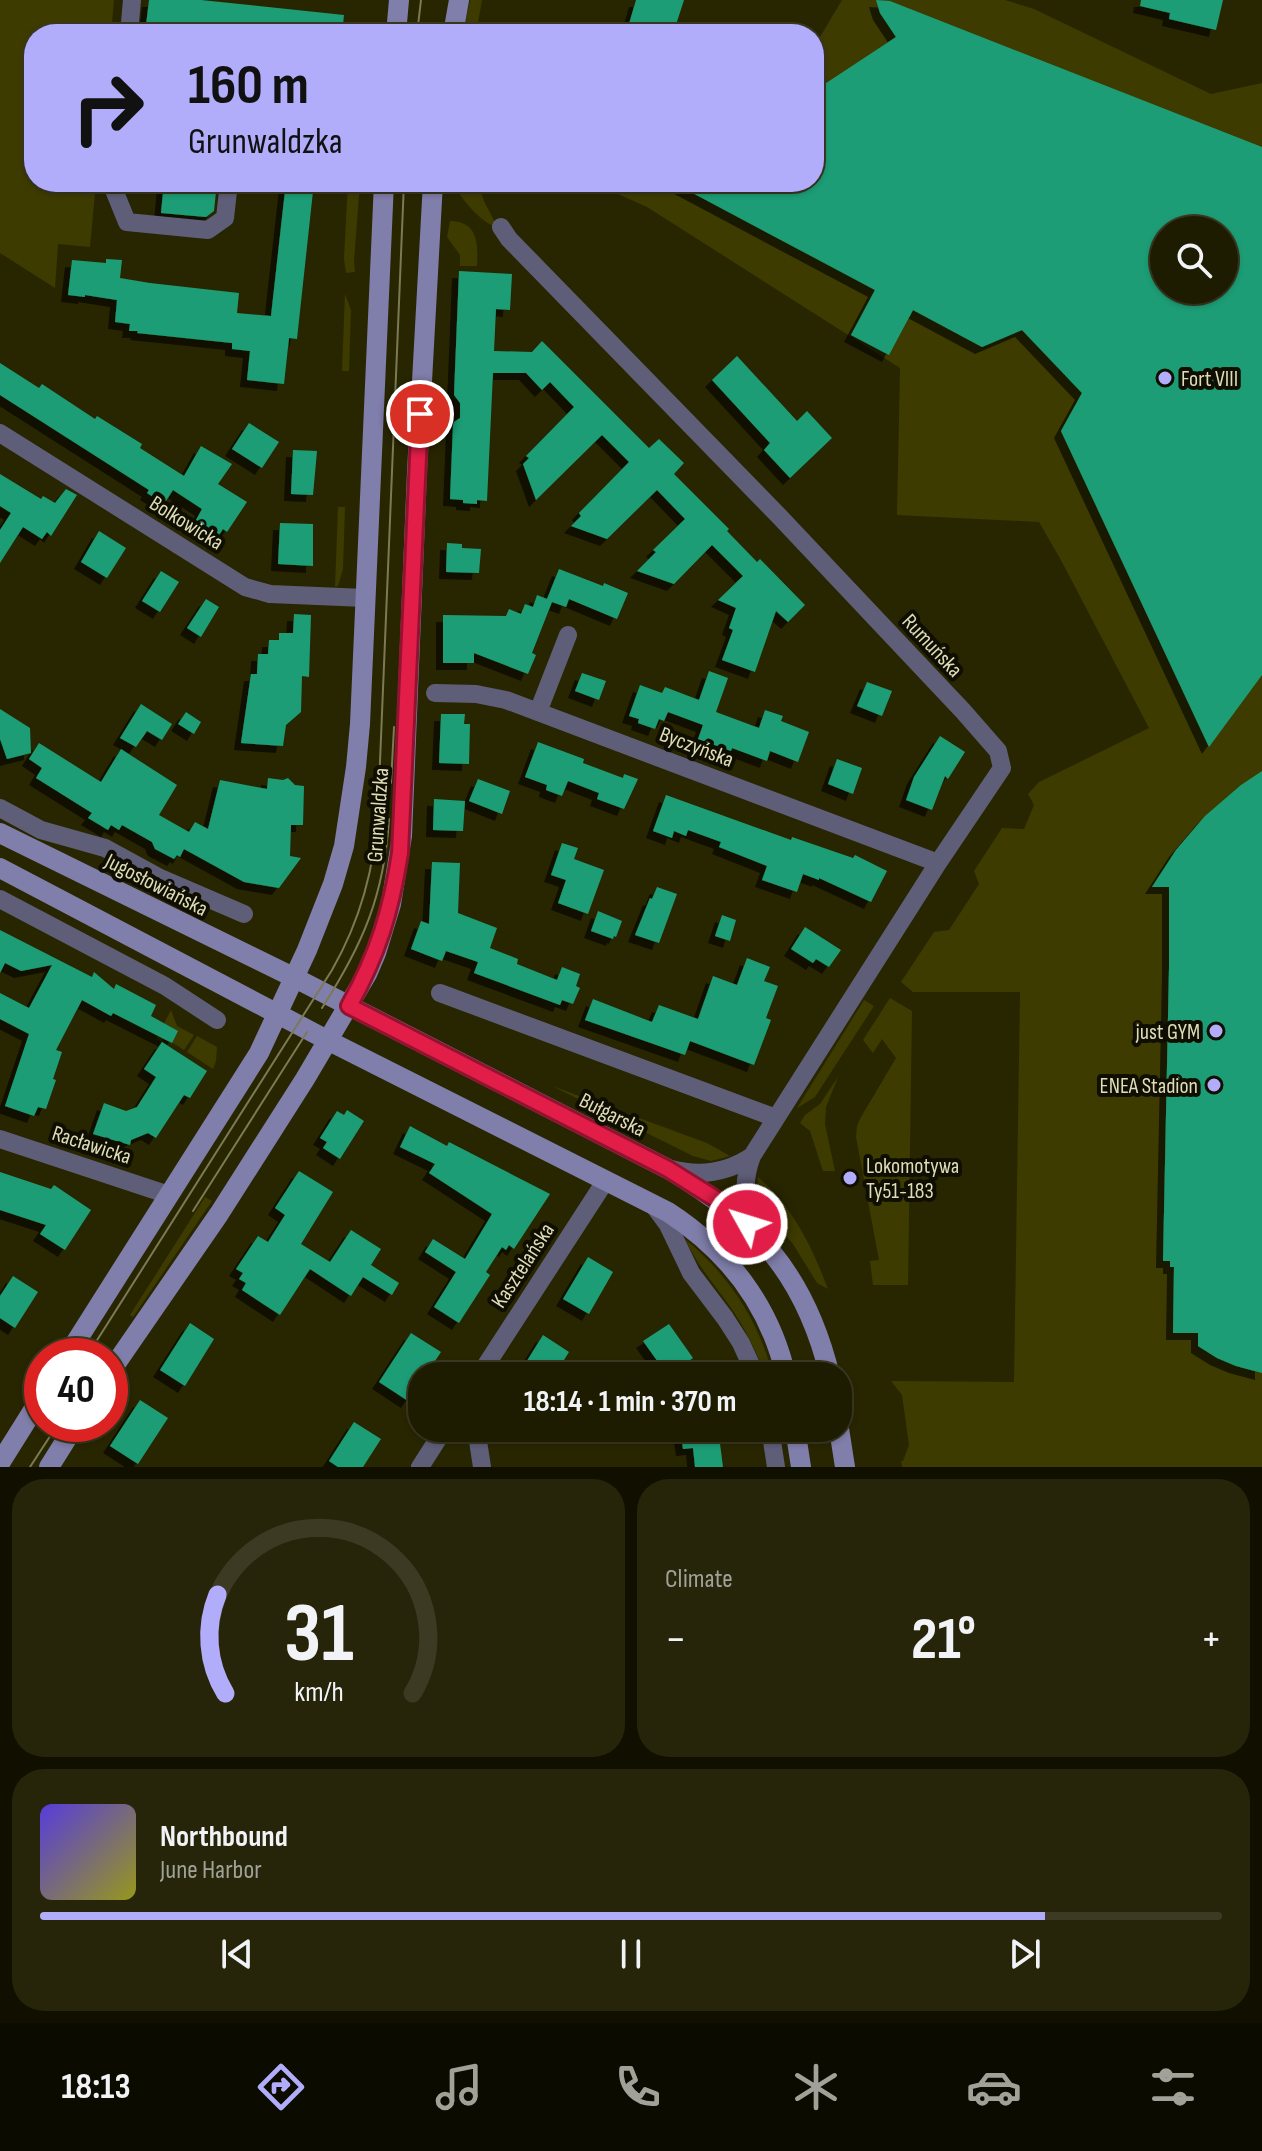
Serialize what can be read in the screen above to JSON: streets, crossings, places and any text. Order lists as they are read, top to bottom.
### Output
{
  "streets": {
    "street": [
      "Bolkowicka",
      "Rumuńska",
      "Byczyńska",
      "Grunwaldzka",
      "Jugosłowiańska",
      "Bułgarska",
      "Racławicka",
      "Kasztelańska"
    ]
  },
  "crossings": [
    ["Bolkowicka", "Grunwaldzka"],
    ["Rumuńska", "Byczyńska"],
    ["Rumuńska", "Bułgarska"],
    ["Grunwaldzka", "Jugosłowiańska"],
    ["Grunwaldzka", "Bułgarska"],
    ["Grunwaldzka", "Racławicka"],
    ["Jugosłowiańska", "Bułgarska"]
  ],
  "places": [
    "Fort VIII",
    "just GYM",
    "ENEA Stadion",
    "Lokomotywa Ty51-183"
  ],
  "page": {
    "turn": ["160 m", "Grunwaldzka"],
    "limit": "40",
    "trip": "18:14 · 1 min · 370 m",
    "tile": "Climate",
    "heat": ["−", "21°", "+"],
    "song": ["Northbound", "June Harbor"],
    "tabs": "18:13",
    "gauge": ["31", "km/h"]
  }
}
